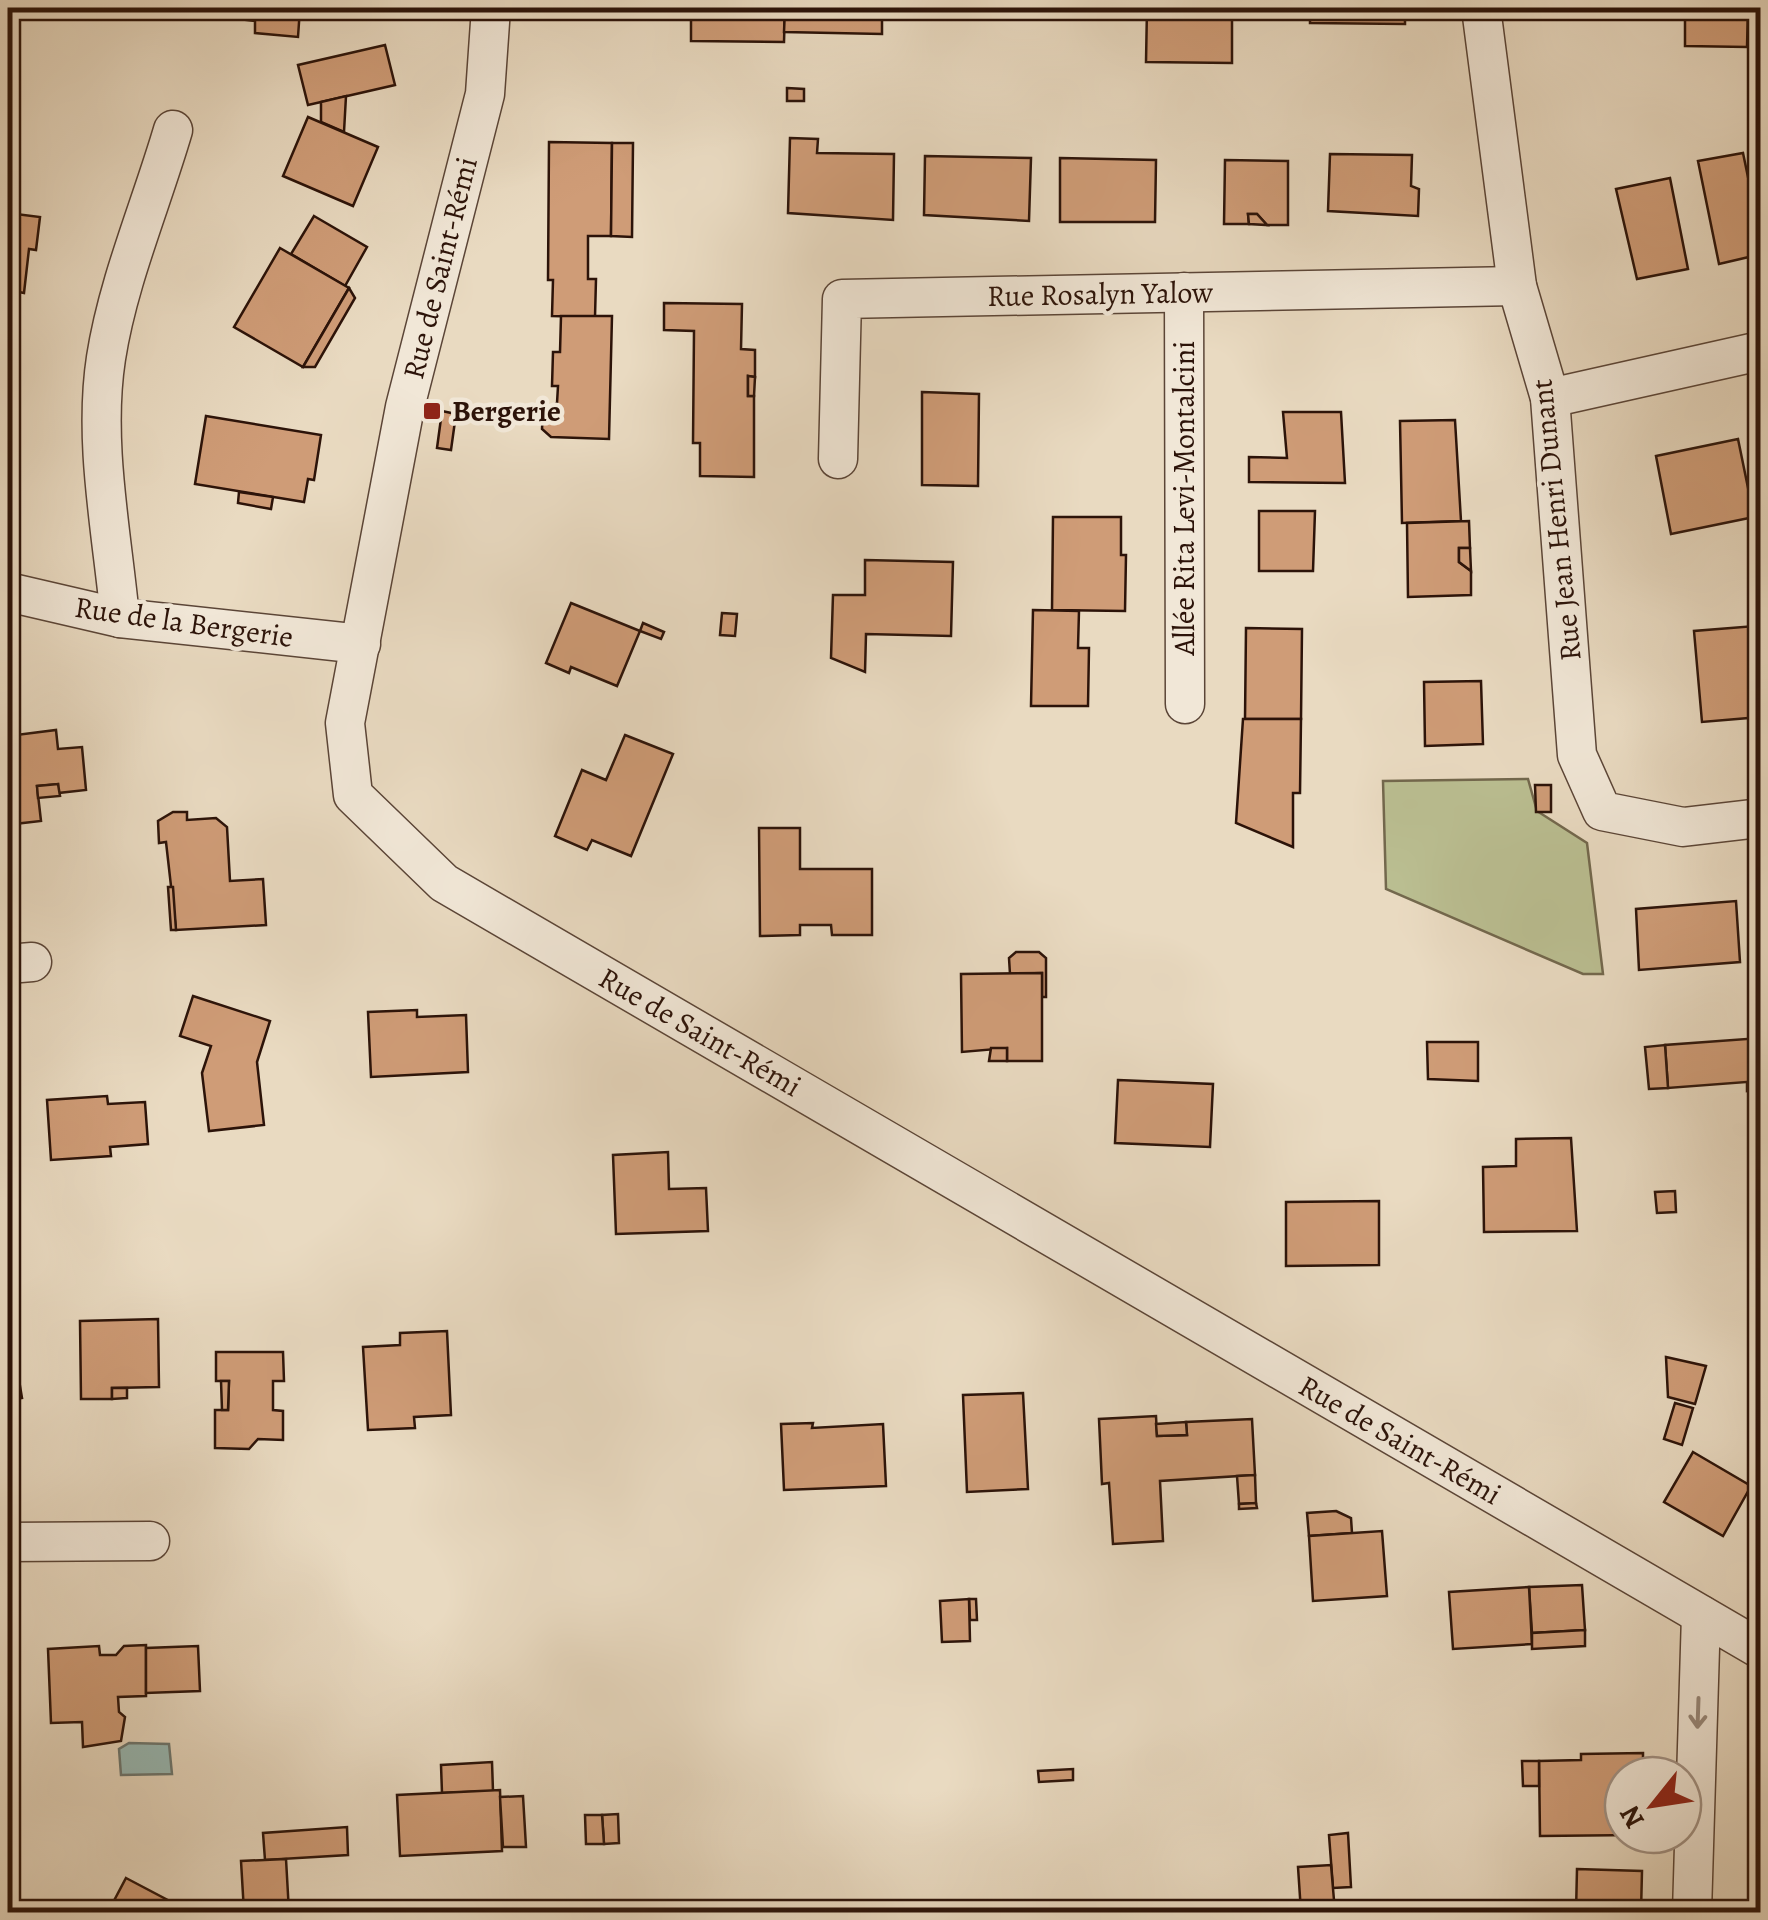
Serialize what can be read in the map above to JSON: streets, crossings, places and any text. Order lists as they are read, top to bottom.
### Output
{
  "streets": {
    "street": [
      "Rue de Saint-Rémi",
      "Rue Rosalyn Yalow",
      "Allée Rita Levi-Montalcini",
      "Rue Jean Henri Dunant",
      "Rue de la Bergerie"
    ]
  },
  "crossings": [
    ["Rue de Saint-Rémi", "Rue de la Bergerie"],
    ["Rue Rosalyn Yalow", "Allée Rita Levi-Montalcini"],
    ["Rue Rosalyn Yalow", "Rue Jean Henri Dunant"]
  ],
  "places": {
    "transit": ["Bergerie"]
  },
  "north": "bottom left"
}
